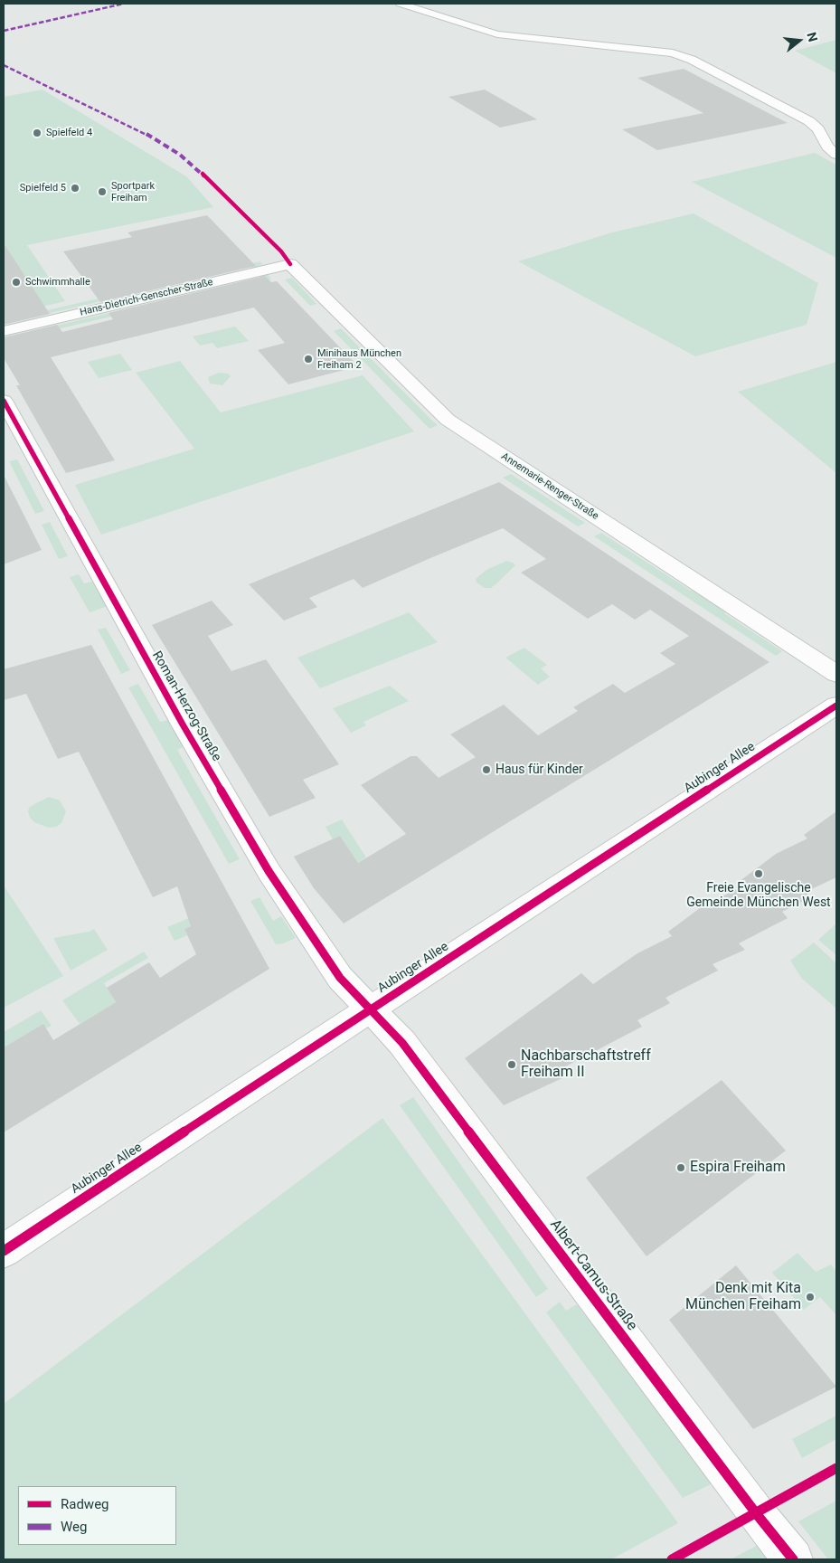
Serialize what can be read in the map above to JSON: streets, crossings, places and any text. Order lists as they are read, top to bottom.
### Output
{
  "streets": {
    "street": [
      "Hans-Dietrich-Genscher-Straße",
      "Annemarie-Renger-Straße",
      "Roman-Herzog-Straße",
      "Aubinger Allee",
      "Albert-Camus-Straße"
    ]
  },
  "crossings": [
    ["Hans-Dietrich-Genscher-Straße", "Annemarie-Renger-Straße"],
    ["Roman-Herzog-Straße", "Aubinger Allee"],
    ["Roman-Herzog-Straße", "Albert-Camus-Straße"],
    ["Aubinger Allee", "Albert-Camus-Straße"]
  ],
  "places": [
    "Spielfeld 4",
    "Spielfeld 5",
    "Sportpark Freiham",
    "Schwimmhalle",
    "Minihaus München Freiham 2",
    "Haus für Kinder",
    "Freie Evangelische Gemeinde München West",
    "Nachbarschaftstreff Freiham II",
    "Espira Freiham",
    "Denk mit Kita München Freiham"
  ],
  "legend": ["Radweg", "Weg"],
  "north": "right"
}
